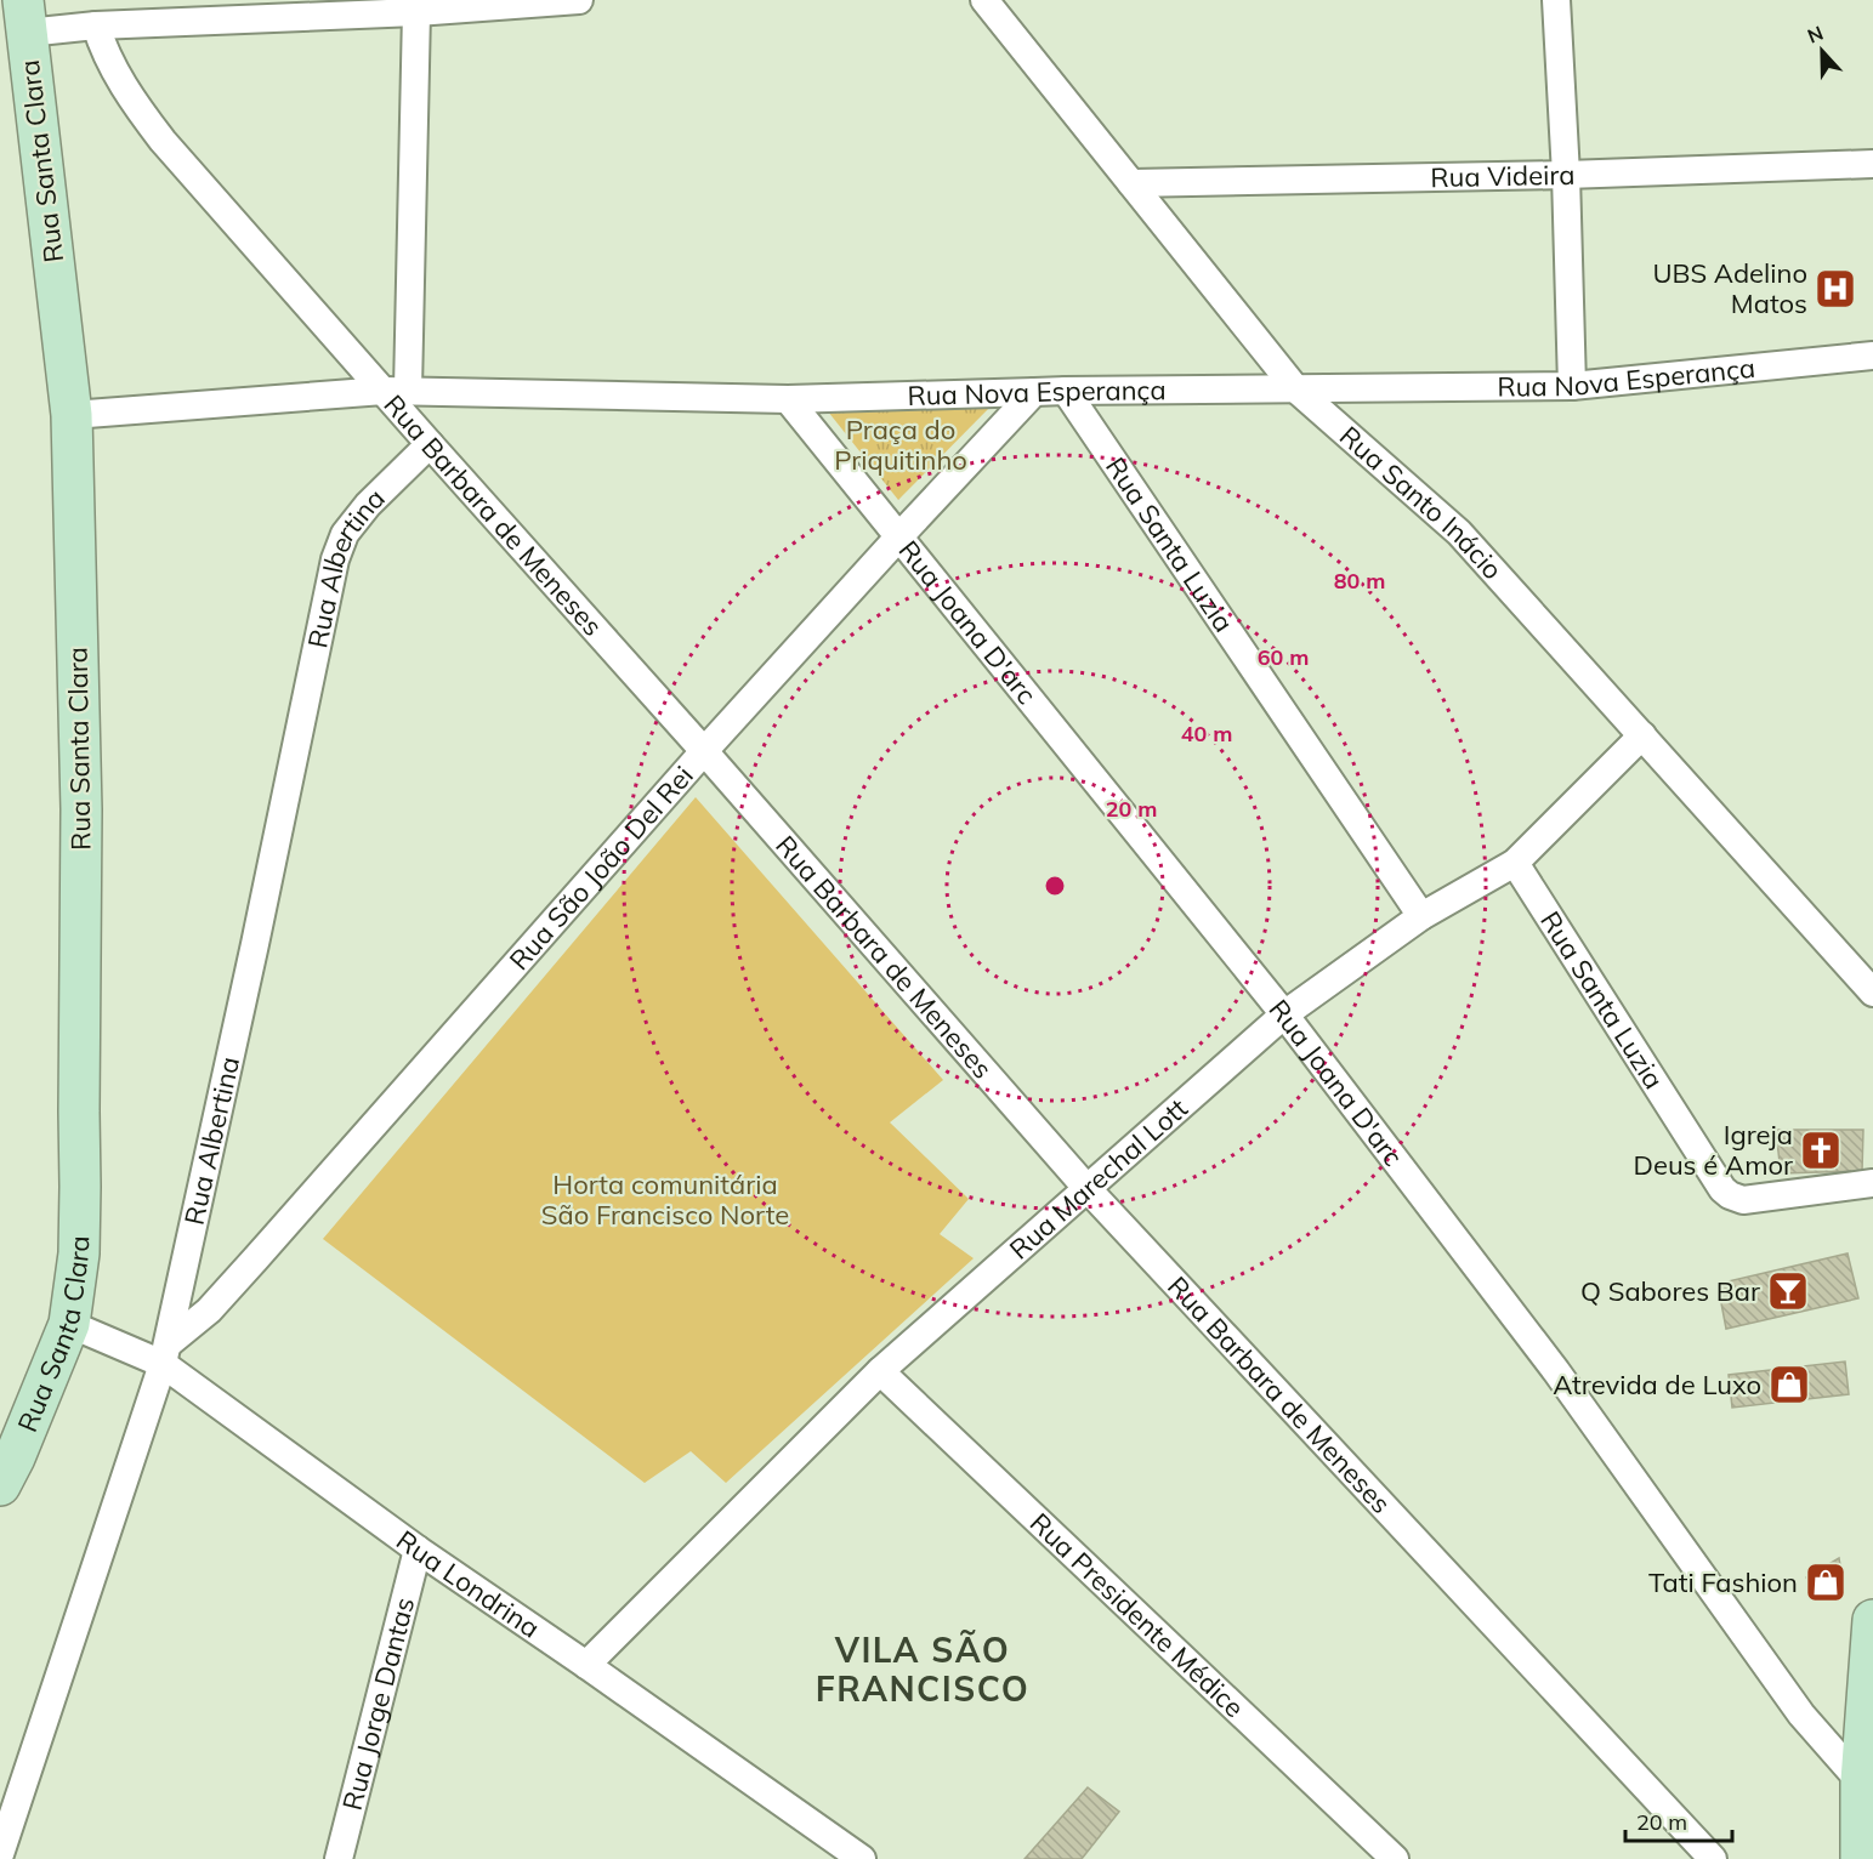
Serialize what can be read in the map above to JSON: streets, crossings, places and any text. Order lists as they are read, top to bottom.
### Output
{
  "streets": {
    "street": [
      "Rua Santa Clara",
      "Rua Videira",
      "Rua Nova Esperança",
      "Rua Santo Inácio",
      "Rua Barbara de Meneses",
      "Rua Santa Luzia",
      "Rua Albertina",
      "Rua Joana D'arc",
      "Rua São João Del Rei",
      "Rua Marechal Lott",
      "Rua Londrina",
      "Rua Presidente Médice",
      "Rua Jorge Dantas"
    ]
  },
  "crossings": [
    ["Rua Santa Clara", "Rua Nova Esperança"],
    ["Rua Santa Clara", "Rua Londrina"],
    ["Rua Videira", "Rua Santo Inácio"],
    ["Rua Nova Esperança", "Rua Santo Inácio"],
    ["Rua Nova Esperança", "Rua Barbara de Meneses"],
    ["Rua Nova Esperança", "Rua Santa Luzia"],
    ["Rua Nova Esperança", "Rua Joana D'arc"],
    ["Rua Nova Esperança", "Rua São João Del Rei"],
    ["Rua Santo Inácio", "Rua Marechal Lott"],
    ["Rua Barbara de Meneses", "Rua Albertina"],
    ["Rua Barbara de Meneses", "Rua São João Del Rei"],
    ["Rua Barbara de Meneses", "Rua Marechal Lott"],
    ["Rua Santa Luzia", "Rua Marechal Lott"],
    ["Rua Albertina", "Rua São João Del Rei"],
    ["Rua Albertina", "Rua Londrina"],
    ["Rua Joana D'arc", "Rua São João Del Rei"],
    ["Rua Joana D'arc", "Rua Marechal Lott"],
    ["Rua São João Del Rei", "Rua Londrina"],
    ["Rua Marechal Lott", "Rua Londrina"],
    ["Rua Marechal Lott", "Rua Presidente Médice"],
    ["Rua Londrina", "Rua Jorge Dantas"]
  ],
  "districts": ["VILA SÃO FRANCISCO"],
  "parks": ["Praça do Priquitinho", "Horta comunitária São Francisco Norte"],
  "places": {
    "hospital": ["UBS Adelino Matos"],
    "church": ["Igreja Deus é Amor"],
    "bar": ["Q Sabores Bar"],
    "shop": ["Atrevida de Luxo", "Tati Fashion"]
  },
  "scale_bar": "20 m",
  "north": "top",
  "rings": [
    "80 m",
    "60 m",
    "40 m",
    "20 m"
  ]
}
